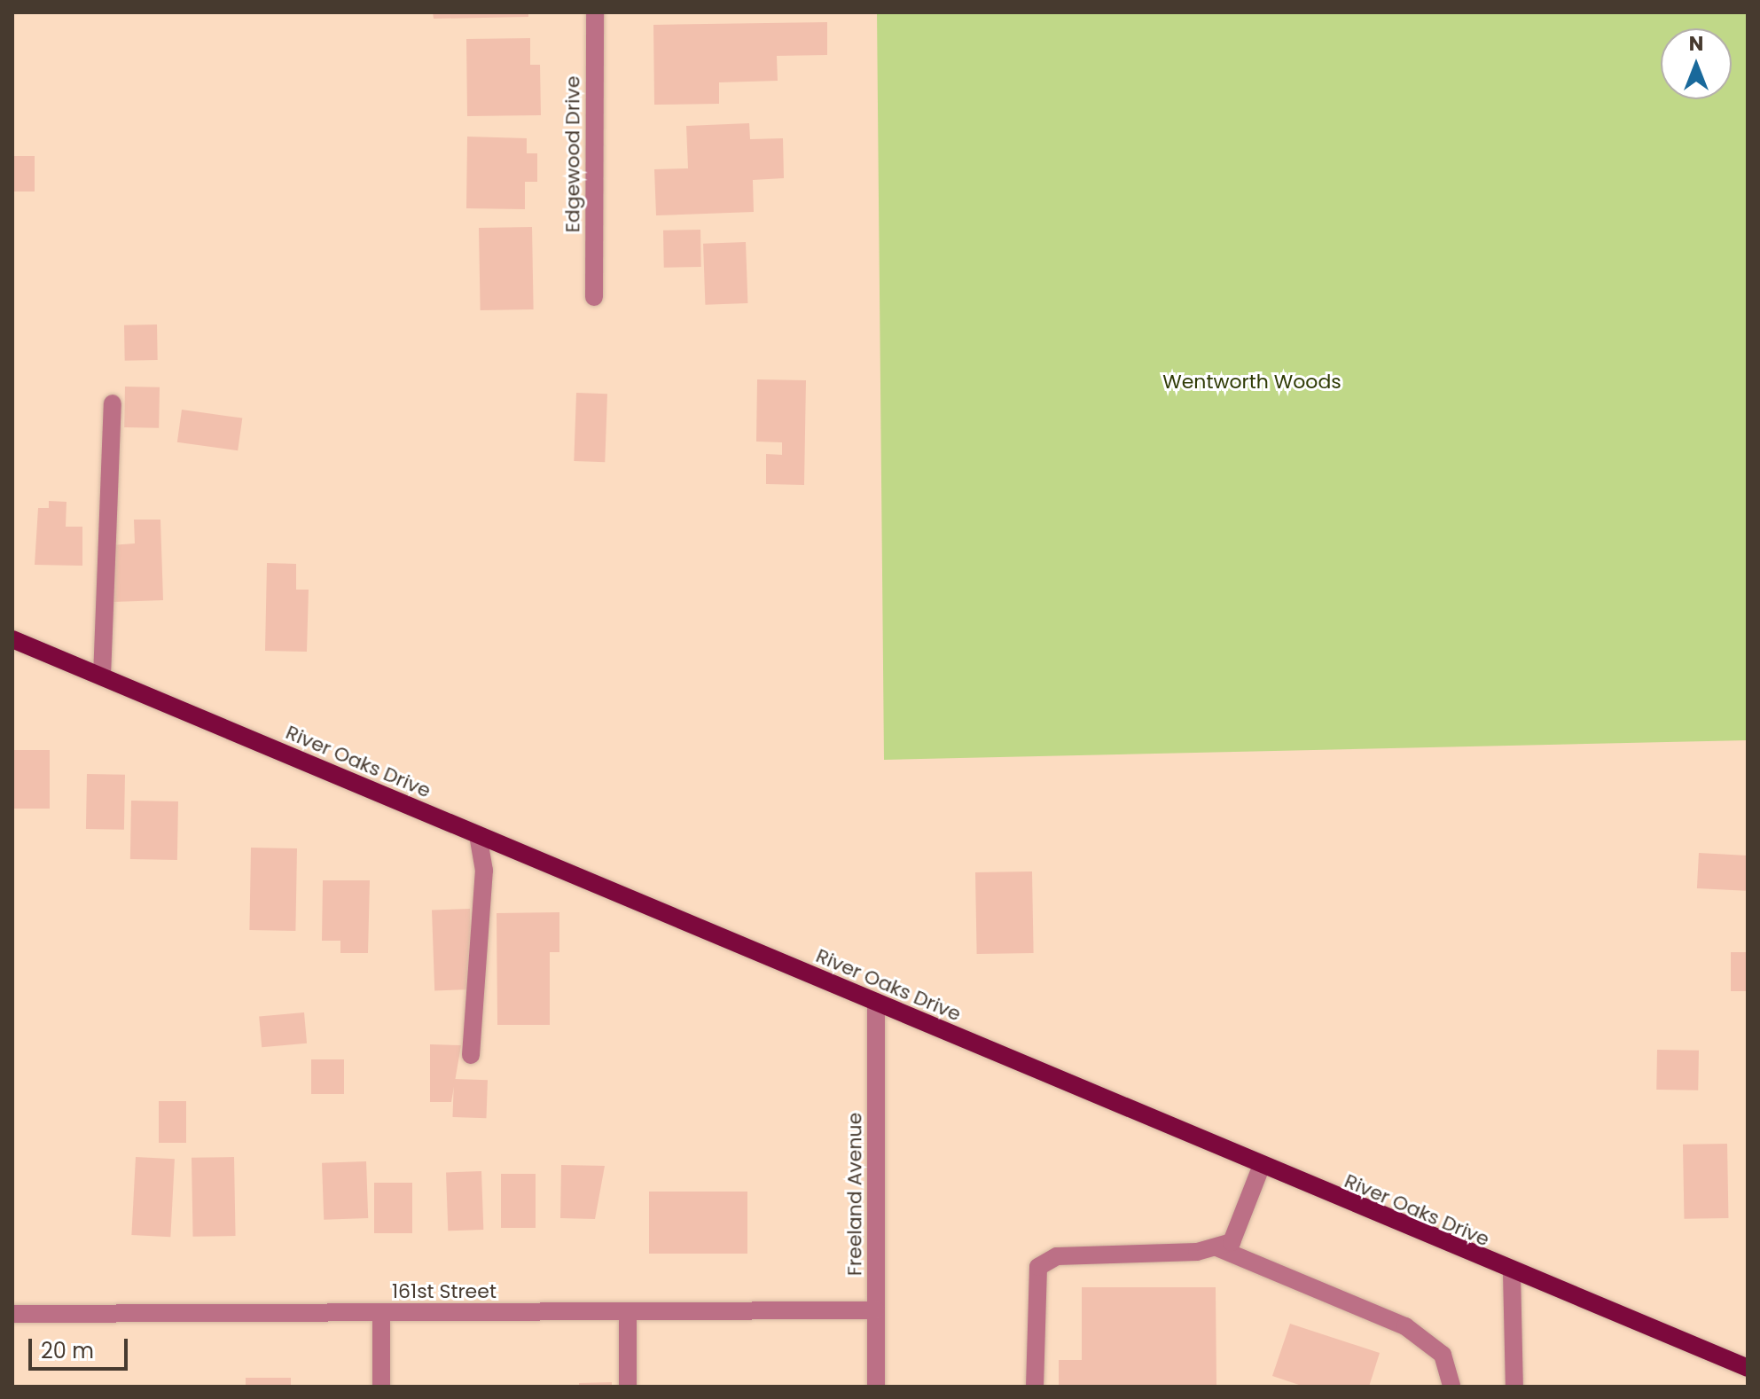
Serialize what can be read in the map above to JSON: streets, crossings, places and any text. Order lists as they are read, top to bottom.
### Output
{
  "streets": {
    "main road": ["River Oaks Drive"],
    "street": ["Edgewood Drive", "Freeland Avenue", "161st Street"]
  },
  "crossings": [
    ["River Oaks Drive", "Freeland Avenue"],
    ["Freeland Avenue", "161st Street"]
  ],
  "parks": ["Wentworth Woods"],
  "scale_bar": "20 m",
  "north": "top"
}
